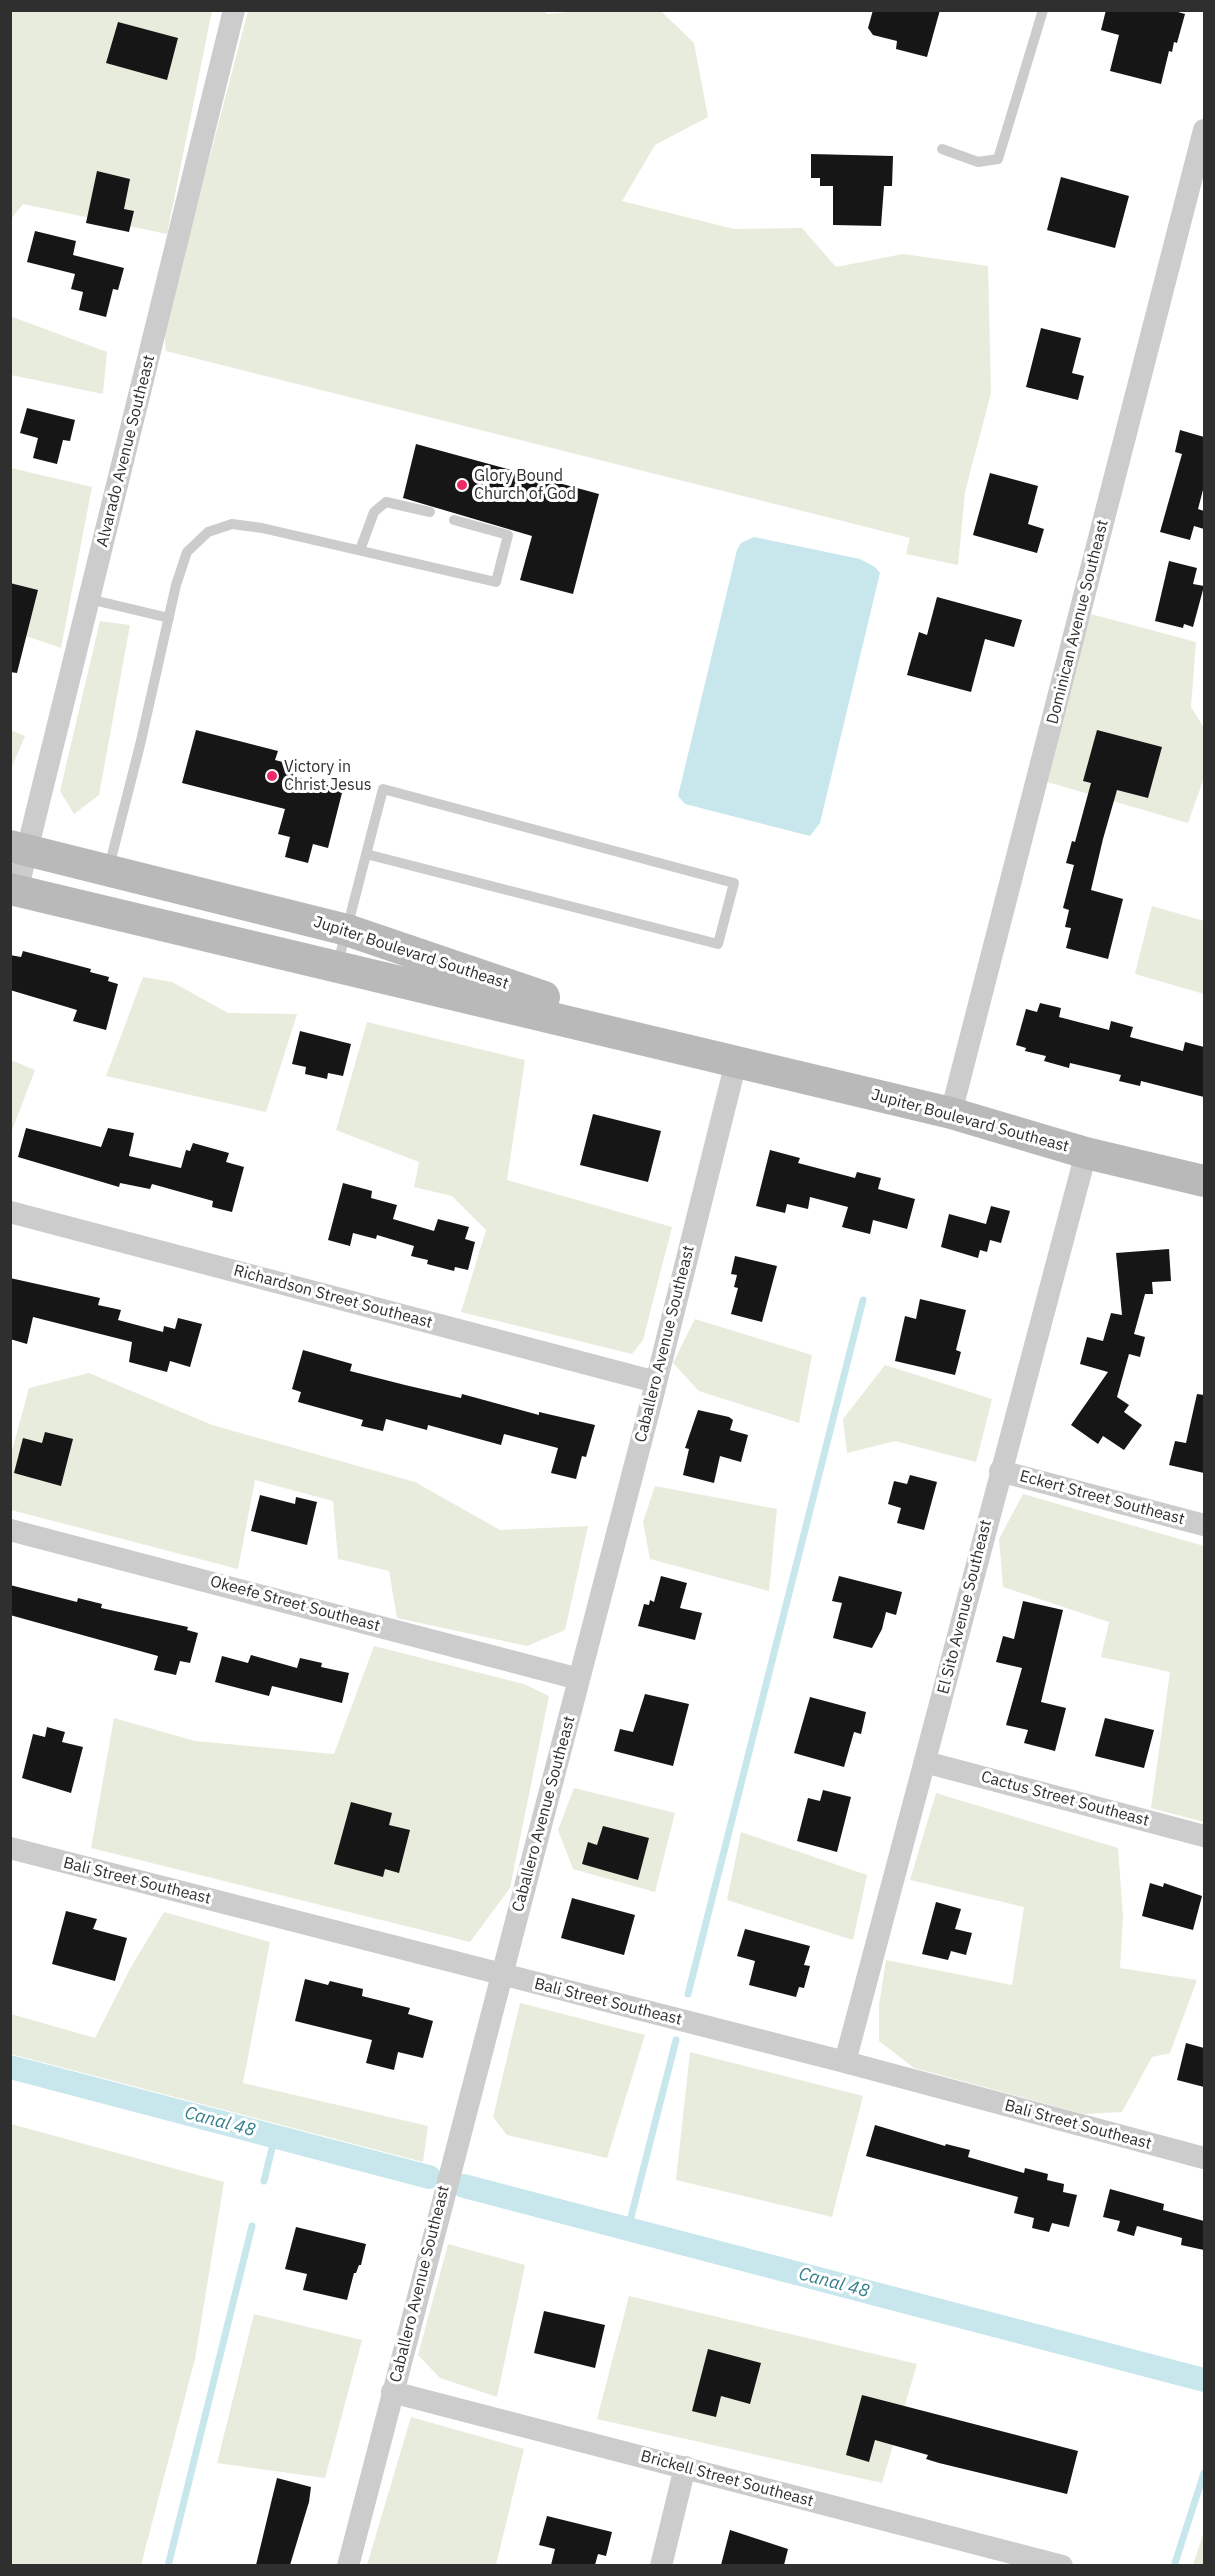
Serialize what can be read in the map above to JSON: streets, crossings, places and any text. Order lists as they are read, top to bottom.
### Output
{
  "streets": {
    "street": [
      "Alvarado Avenue Southeast",
      "Dominican Avenue Southeast",
      "Jupiter Boulevard Southeast",
      "Richardson Street Southeast",
      "Caballero Avenue Southeast",
      "Eckert Street Southeast",
      "Okeefe Street Southeast",
      "El Sito Avenue Southeast",
      "Cactus Street Southeast",
      "Bali Street Southeast",
      "Brickell Street Southeast"
    ]
  },
  "crossings": [
    ["Alvarado Avenue Southeast", "Jupiter Boulevard Southeast"],
    ["Dominican Avenue Southeast", "Jupiter Boulevard Southeast"],
    ["Jupiter Boulevard Southeast", "Caballero Avenue Southeast"],
    ["Jupiter Boulevard Southeast", "El Sito Avenue Southeast"],
    ["Richardson Street Southeast", "Caballero Avenue Southeast"],
    ["Caballero Avenue Southeast", "Okeefe Street Southeast"],
    ["Caballero Avenue Southeast", "Bali Street Southeast"],
    ["Caballero Avenue Southeast", "Brickell Street Southeast"],
    ["Eckert Street Southeast", "El Sito Avenue Southeast"],
    ["El Sito Avenue Southeast", "Cactus Street Southeast"],
    ["El Sito Avenue Southeast", "Bali Street Southeast"]
  ],
  "water": ["Canal 48"],
  "places": ["Glory Bound Church of God", "Victory in Christ Jesus"]
}
